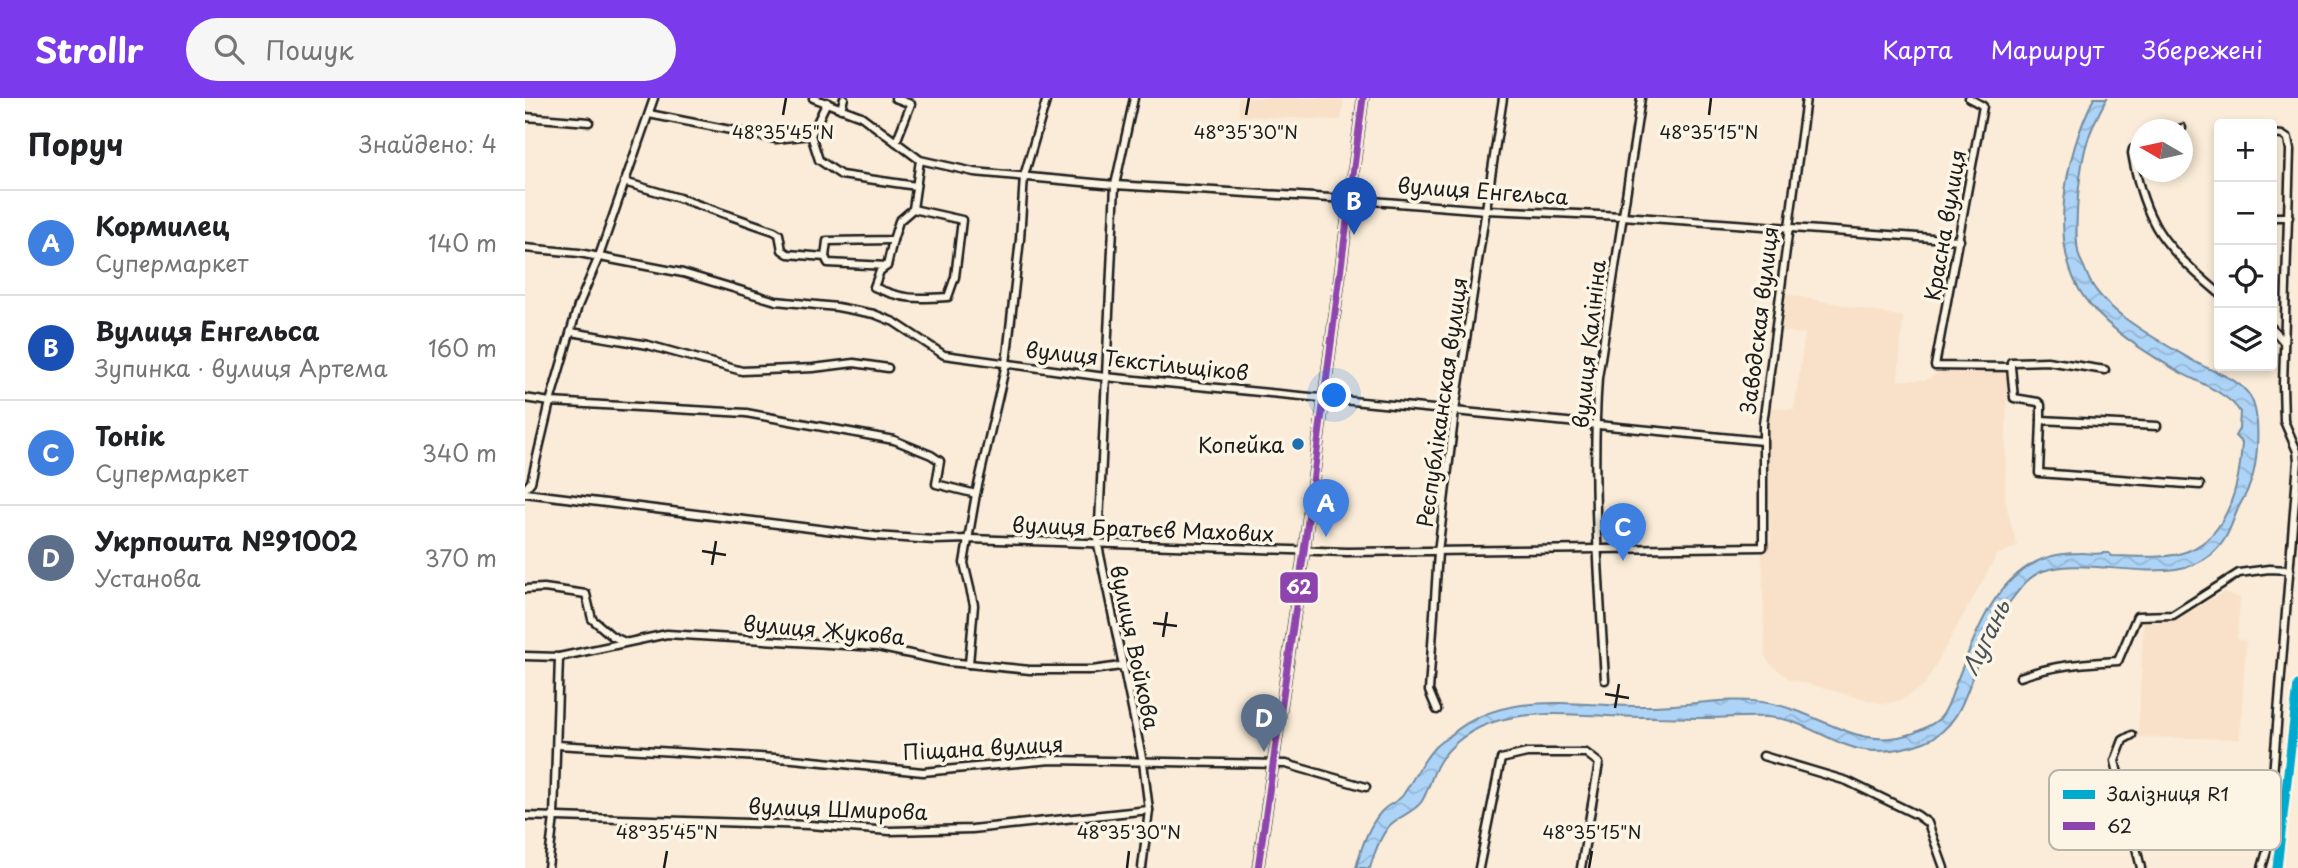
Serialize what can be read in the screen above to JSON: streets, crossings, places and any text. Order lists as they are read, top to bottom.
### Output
{
  "streets": {
    "street": [
      "вулиця Енгельса",
      "Красна вулиця",
      "Заводская вулиця",
      "вулиця Калініна",
      "вулиця Тєкстільщіков",
      "Рєспубліканская вулиця",
      "вулиця Братьєв Махових",
      "вулиця Жукова",
      "вулиця Войкова",
      "Піщана вулиця",
      "вулиця Шмирова"
    ]
  },
  "crossings": [
    ["вулиця Енгельса", "Красна вулиця"],
    ["вулиця Енгельса", "Заводская вулиця"],
    ["вулиця Енгельса", "вулиця Калініна"],
    ["вулиця Енгельса", "Рєспубліканская вулиця"],
    ["вулиця Енгельса", "вулиця Войкова"],
    ["Заводская вулиця", "вулиця Тєкстільщіков"],
    ["Заводская вулиця", "вулиця Братьєв Махових"],
    ["вулиця Калініна", "вулиця Тєкстільщіков"],
    ["вулиця Калініна", "вулиця Братьєв Махових"],
    ["вулиця Тєкстільщіков", "Рєспубліканская вулиця"],
    ["вулиця Тєкстільщіков", "вулиця Войкова"],
    ["Рєспубліканская вулиця", "вулиця Братьєв Махових"],
    ["вулиця Братьєв Махових", "вулиця Войкова"],
    ["вулиця Жукова", "вулиця Войкова"],
    ["вулиця Войкова", "Піщана вулиця"],
    ["вулиця Войкова", "вулиця Шмирова"]
  ],
  "water": ["Лугань"],
  "places": ["Копейка"],
  "lines": ["transit line 62", "rail line R1"],
  "legend": ["Залізниця R1", "62"],
  "north": "left",
  "page": {
    "header": "Strollr",
    "search": "Пошук",
    "nav": ["Карта", "Маршрут", "Збережені"],
    "heading": ["Поруч", "Знайдено: 4"],
    "map_buttons": ["+", "−"],
    "pins": [
      "B",
      "A",
      "C",
      "D"
    ],
    "list": [
      {
        "mark": "A",
        "name": "Кормилец",
        "note": "Супермаркет",
        "value": "140 m"
      },
      {
        "mark": "B",
        "name": "Вулиця Енгельса",
        "note": "Зупинка · вулиця Артема",
        "value": "160 m"
      },
      {
        "mark": "C",
        "name": "Тонік",
        "note": "Супермаркет",
        "value": "340 m"
      },
      {
        "mark": "D",
        "name": "Укрпошта №91002",
        "note": "Установа",
        "value": "370 m"
      }
    ]
  },
  "coordinates": ["48°35'45\"N", "48°35'30\"N", "48°35'15\"N"]
}
